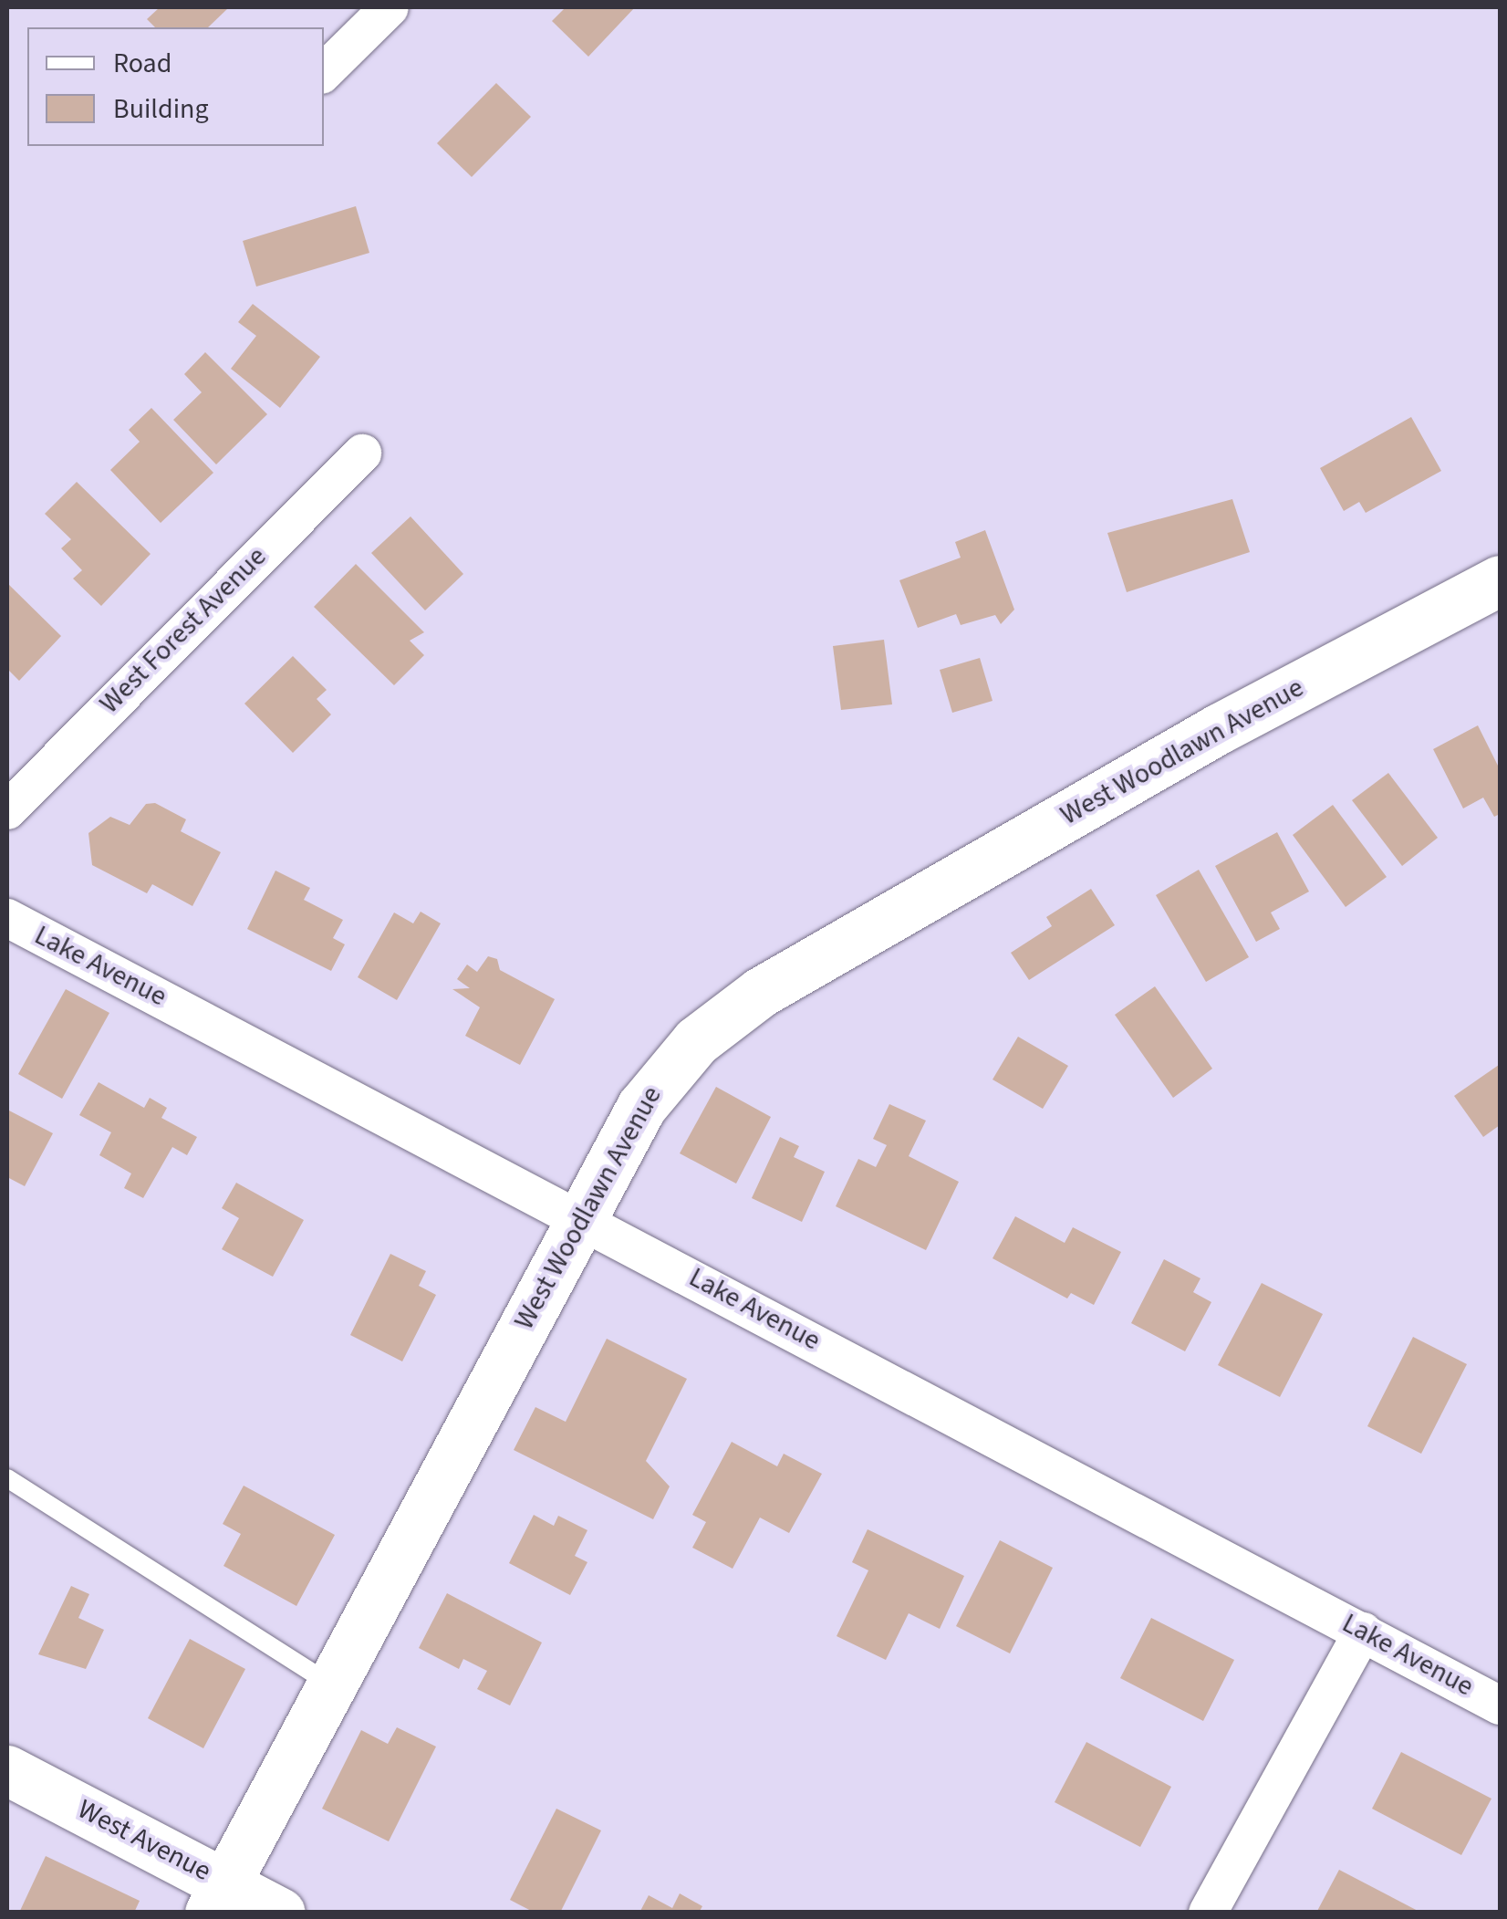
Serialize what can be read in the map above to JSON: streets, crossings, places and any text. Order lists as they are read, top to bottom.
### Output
{
  "streets": {
    "street": [
      "West Forest Avenue",
      "West Woodlawn Avenue",
      "Lake Avenue",
      "West Avenue"
    ]
  },
  "crossings": [
    ["West Woodlawn Avenue", "Lake Avenue"],
    ["West Woodlawn Avenue", "West Avenue"]
  ],
  "legend": ["Road", "Building"]
}
